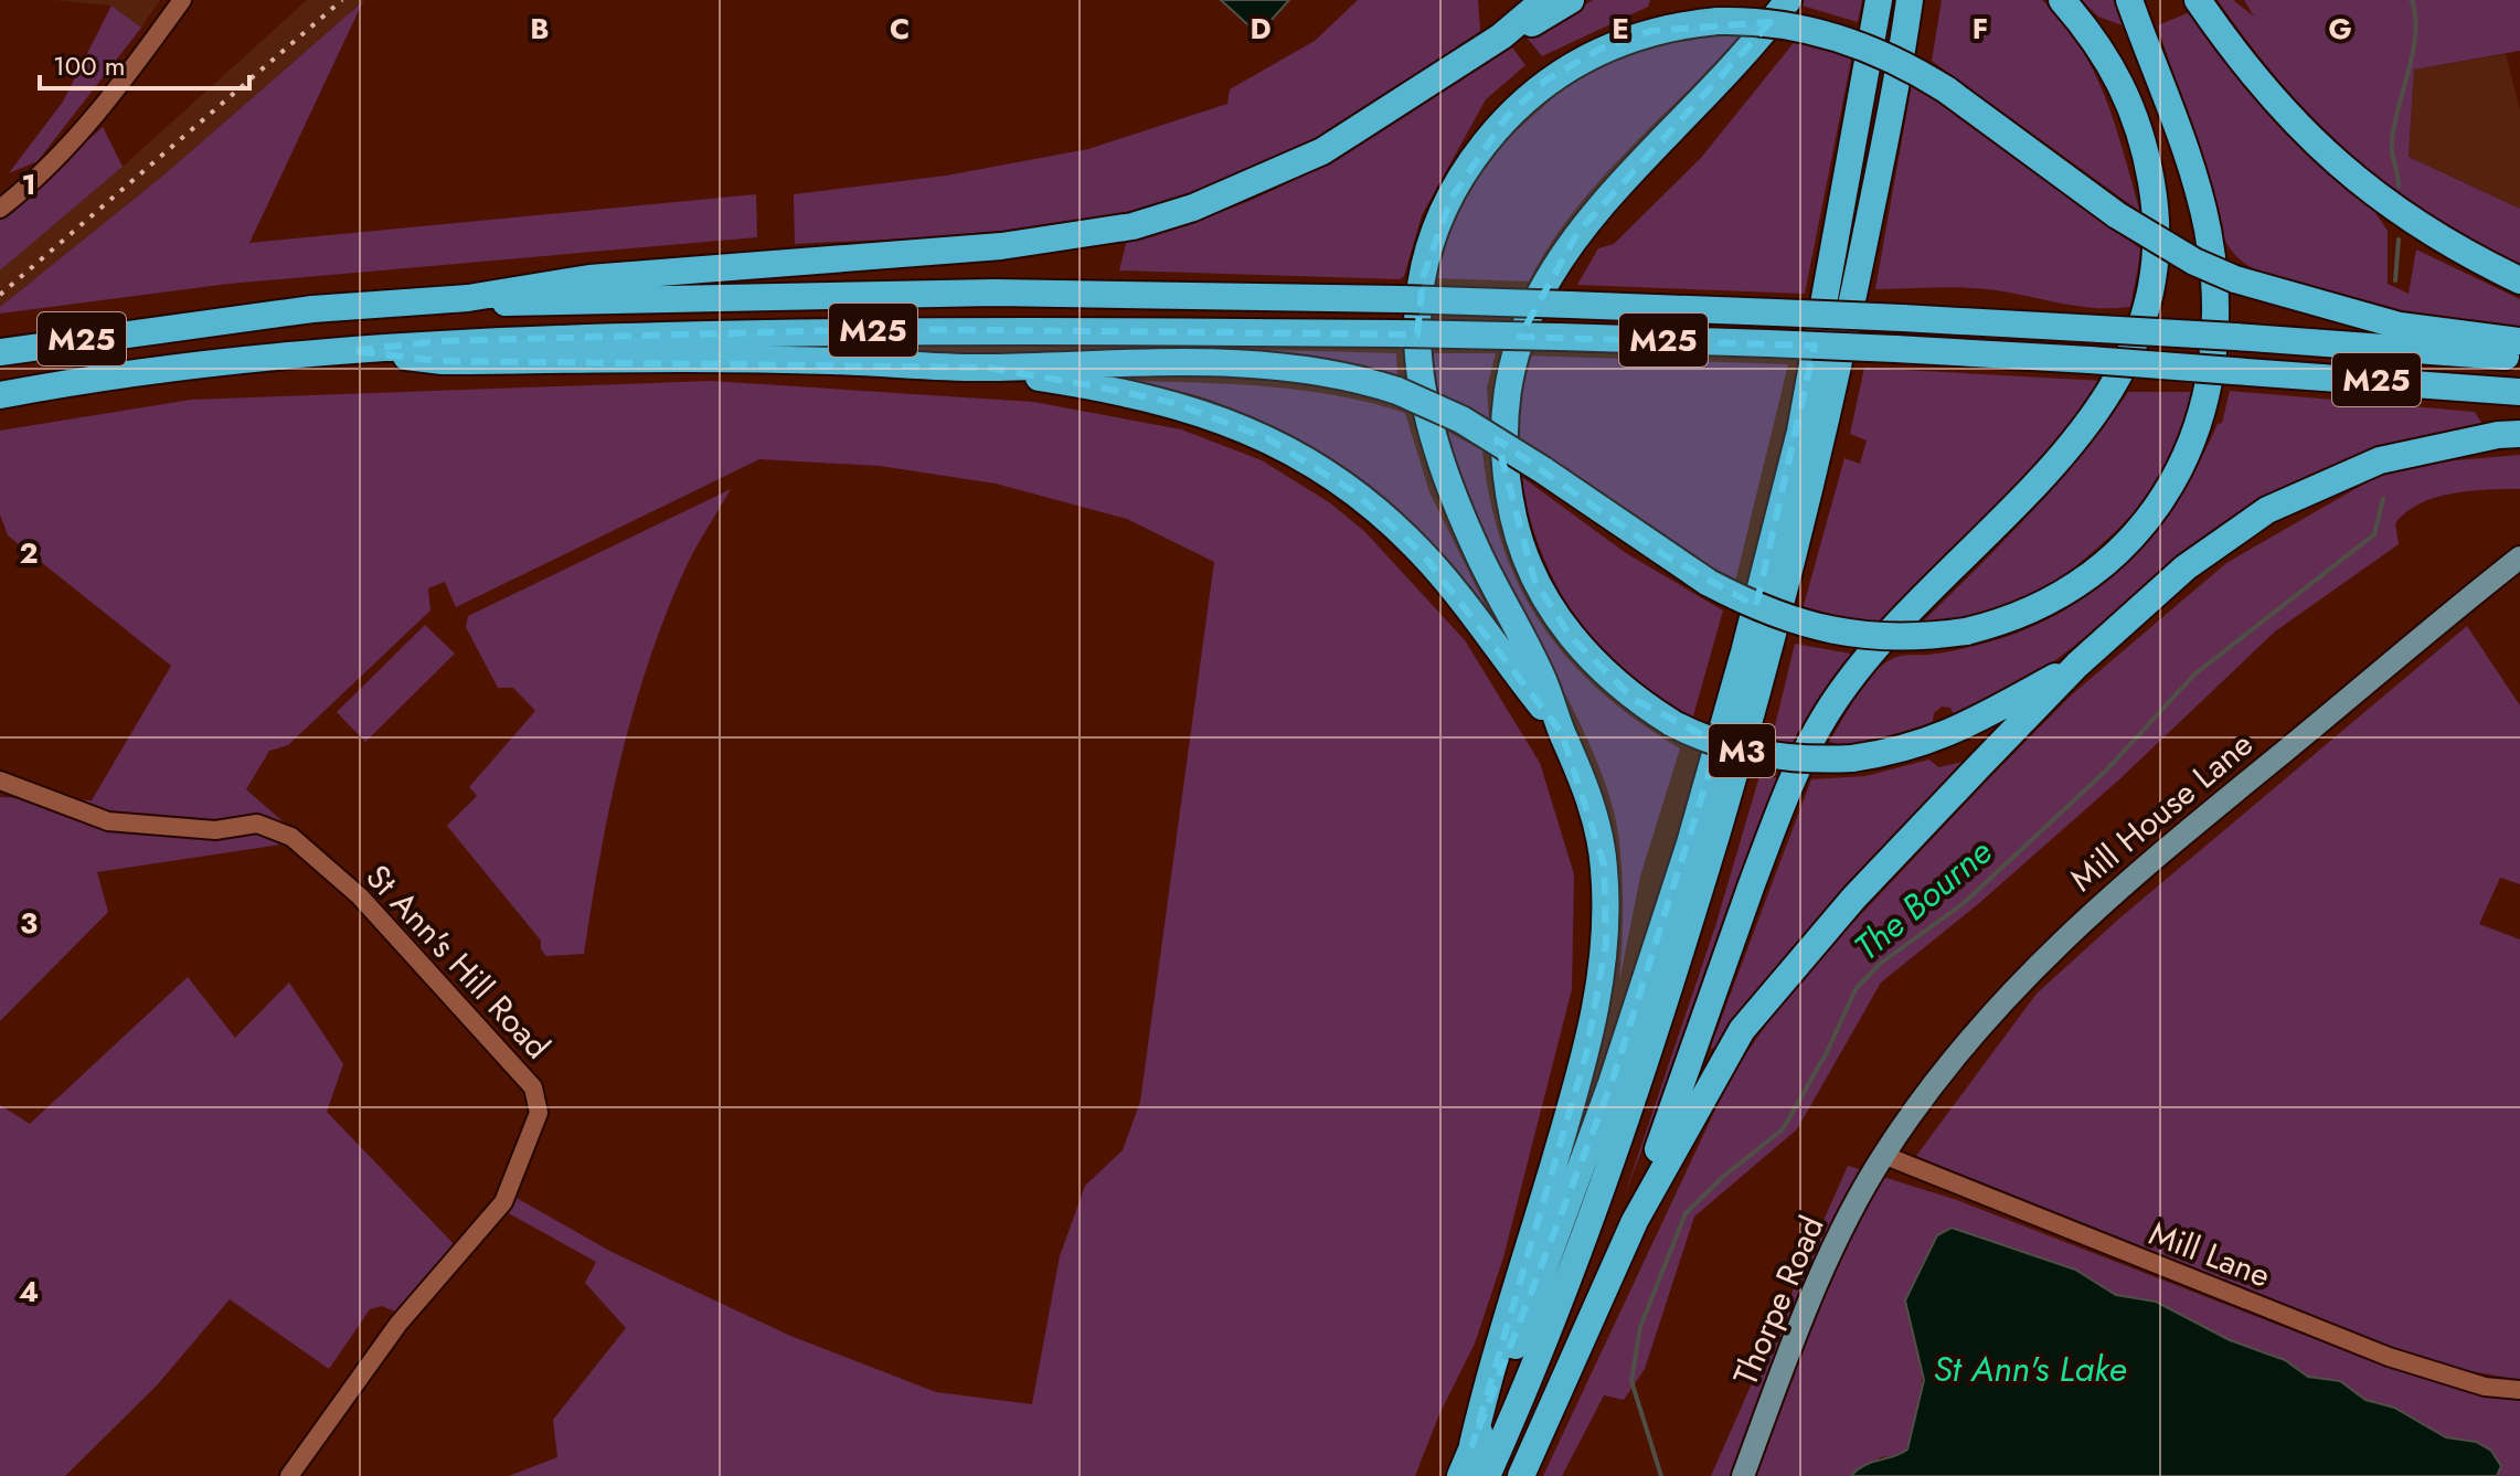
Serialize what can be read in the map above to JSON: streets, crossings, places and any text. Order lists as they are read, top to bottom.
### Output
{
  "streets": {
    "highway": ["M25", "M3"],
    "main road": ["Mill House Lane", "Thorpe Road"],
    "street": ["St Ann's Hill Road", "Mill Lane"]
  },
  "crossings": [
    ["Mill House Lane", "Mill Lane"],
    ["Mill House Lane", "Thorpe Road"],
    ["Mill Lane", "Thorpe Road"]
  ],
  "water": ["The Bourne", "St Ann's Lake"],
  "scale_bar": "100 m",
  "grid": {
    "columns": [
      "B",
      "C",
      "D",
      "E",
      "F",
      "G"
    ],
    "rows": [
      "1",
      "2",
      "3",
      "4"
    ]
  }
}
